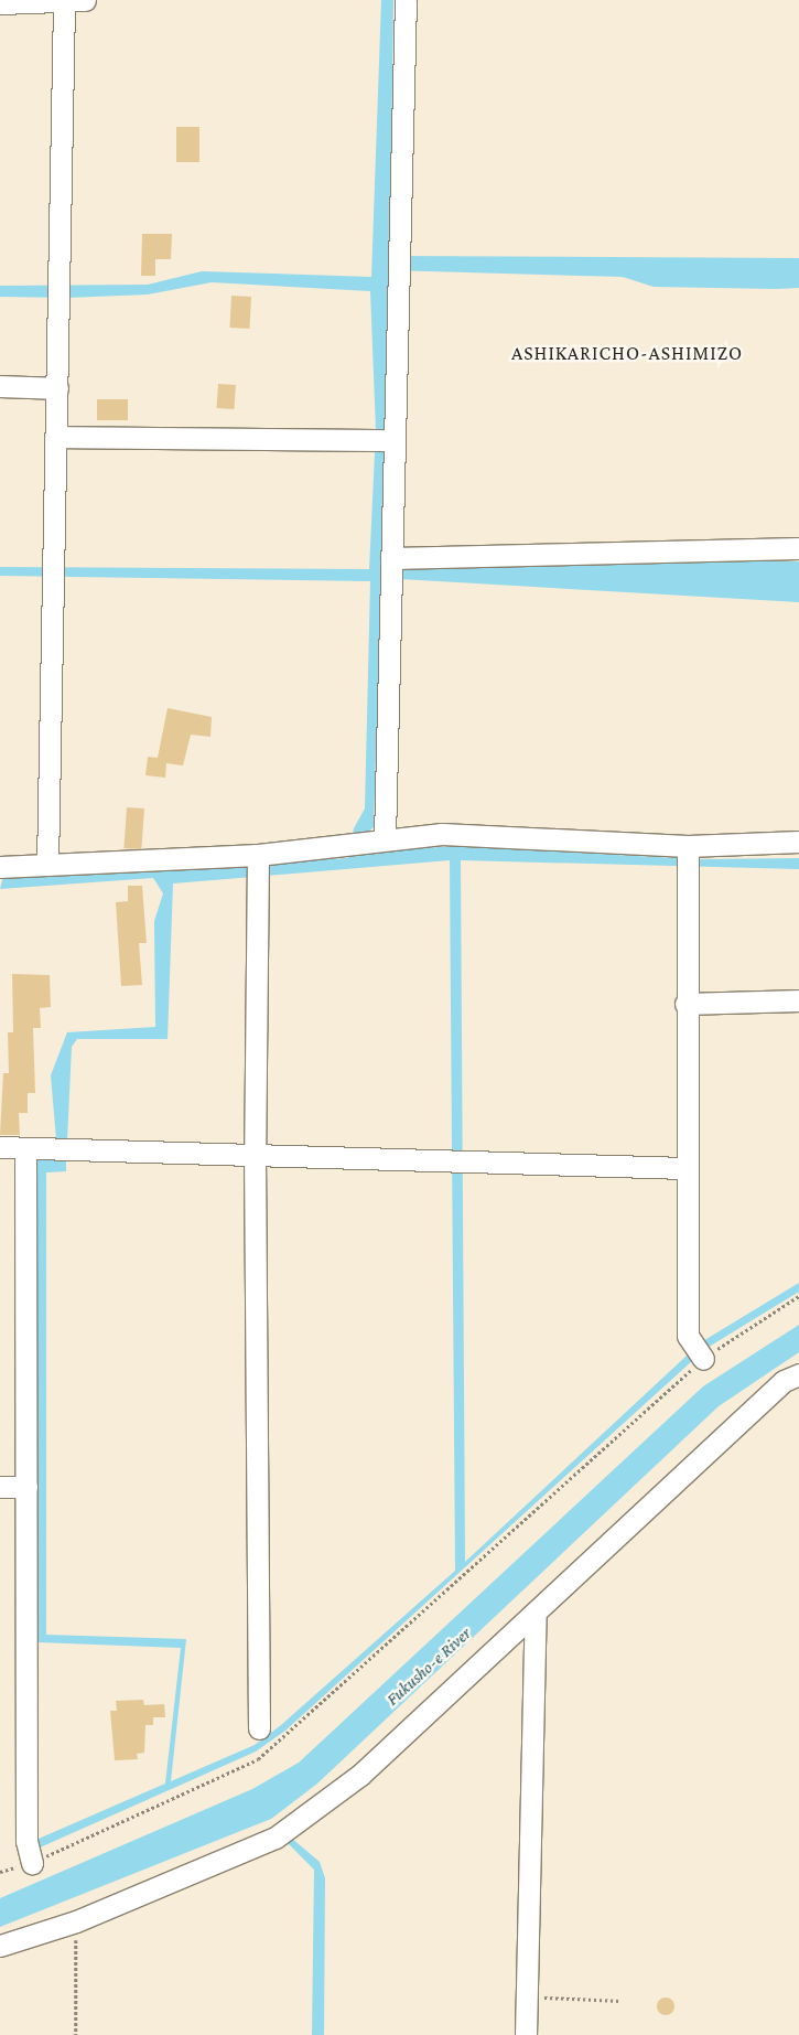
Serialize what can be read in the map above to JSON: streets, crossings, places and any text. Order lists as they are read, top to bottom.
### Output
{
  "districts": ["ASHIKARICHO-ASHIMIZO"],
  "water": ["Fukusho-e River"]
}
